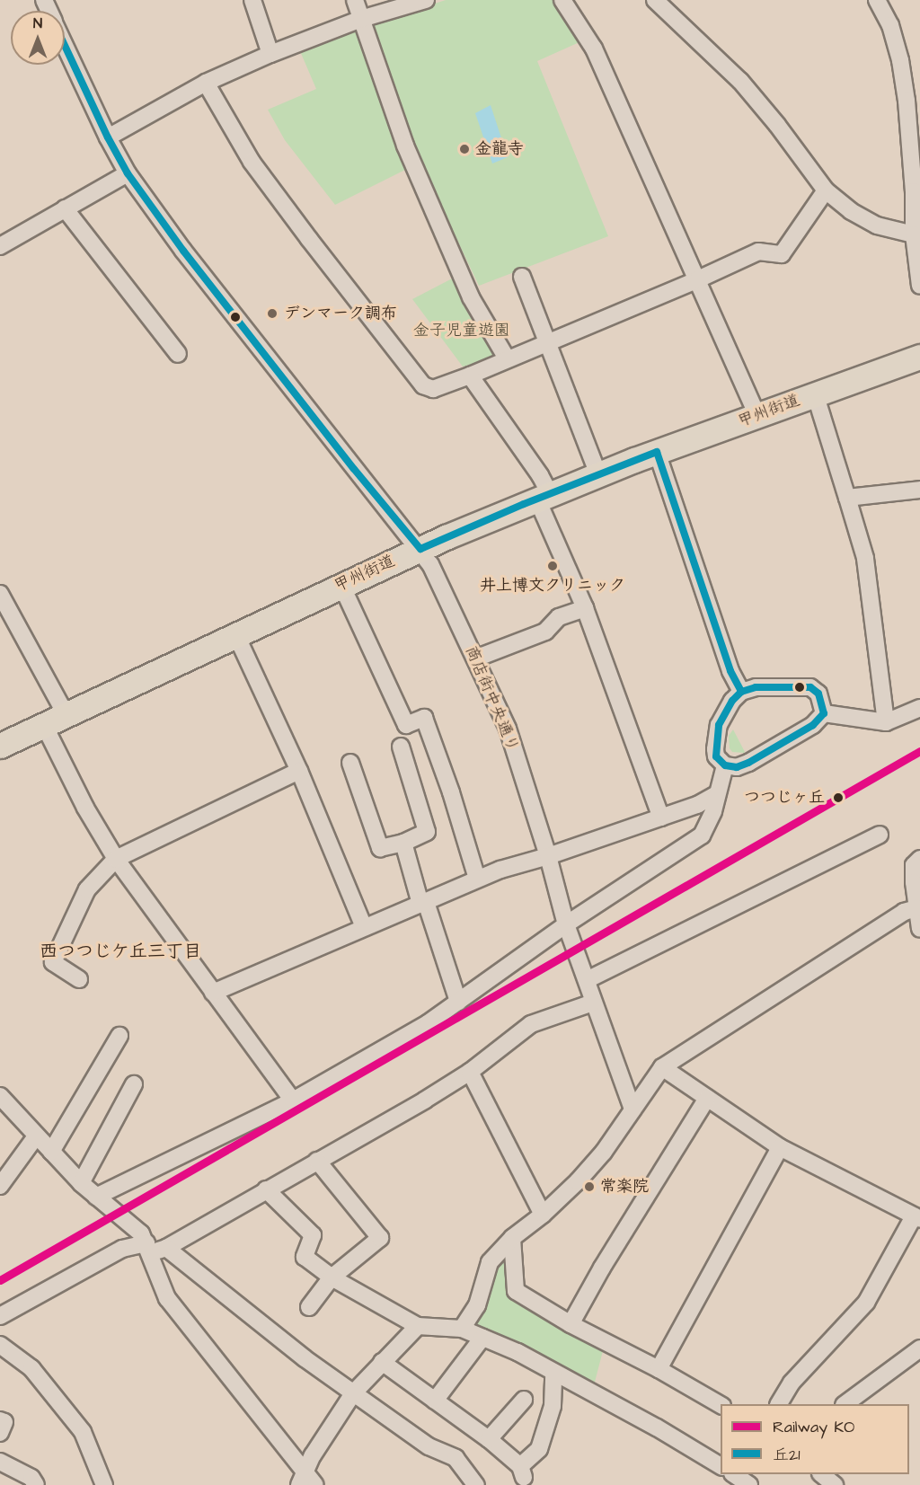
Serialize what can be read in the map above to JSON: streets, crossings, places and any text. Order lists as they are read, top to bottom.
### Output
{
  "streets": {
    "highway": ["甲州街道"],
    "street": ["商店街中央通り"]
  },
  "crossings": [
    ["甲州街道", "商店街中央通り"]
  ],
  "districts": ["西つつじケ丘三丁目"],
  "parks": ["金子児童遊園"],
  "places": [
    "金龍寺",
    "デンマーク調布",
    "井上博文クリニック",
    "つつじヶ丘",
    "常楽院"
  ],
  "lines": ["transit line 丘21", "rail line KO"],
  "legend": ["Railway KO", "丘21"],
  "north": "top"
}
